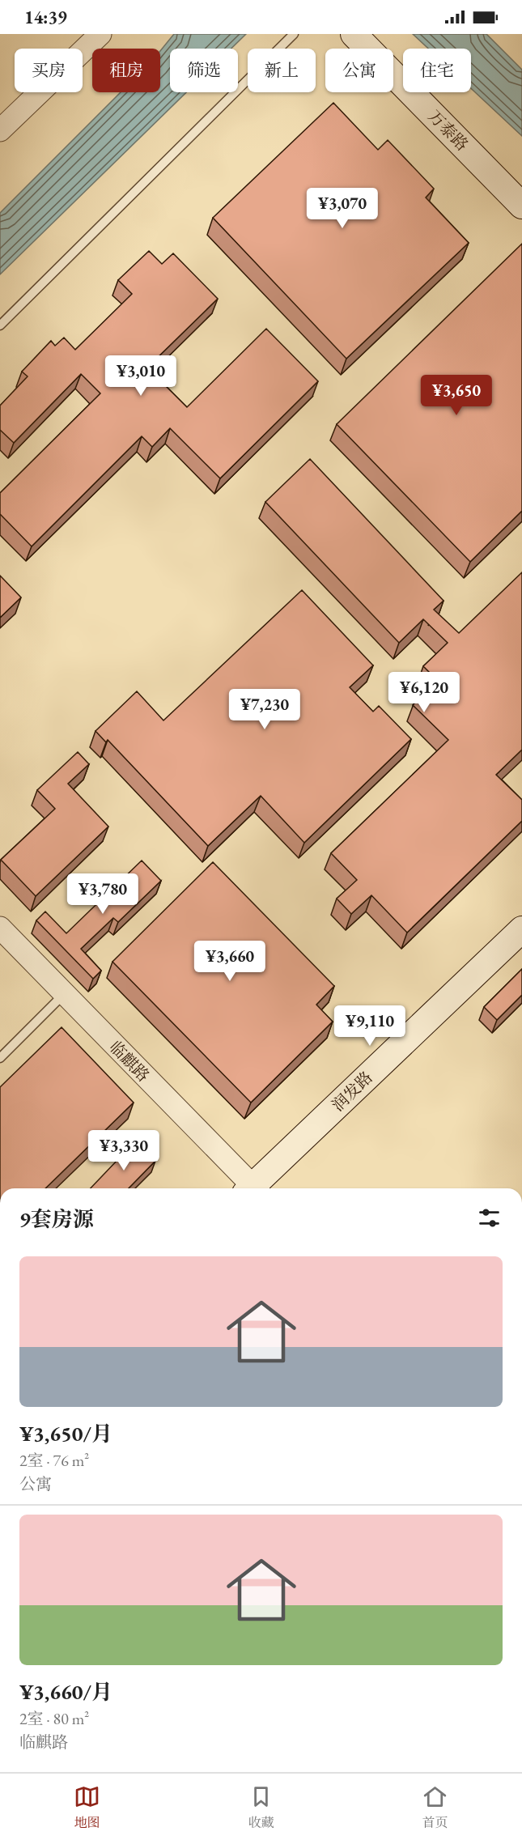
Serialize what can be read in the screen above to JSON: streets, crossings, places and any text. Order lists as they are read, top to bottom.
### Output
{
  "streets": {
    "main road": ["万泰路", "润发路"],
    "street": ["临麒路"]
  },
  "page": {
    "status": "14:39",
    "chip": [
      "买房",
      "租房",
      "筛选",
      "新上",
      "公寓",
      "住宅"
    ],
    "price": [
      "¥3,070",
      "¥3,010",
      "¥3,650",
      "¥6,120",
      "¥7,230",
      "¥3,780",
      "¥3,660",
      "¥9,110",
      "¥3,330"
    ],
    "heading": "9套房源",
    "list": [
      {
        "name": "¥3,650/月",
        "note": "2室 · 76 m² · 公寓"
      },
      {
        "name": "¥3,660/月",
        "note": "2室 · 80 m² · 临麒路"
      }
    ],
    "tabs": ["地图", "收藏", "首页"]
  }
}
